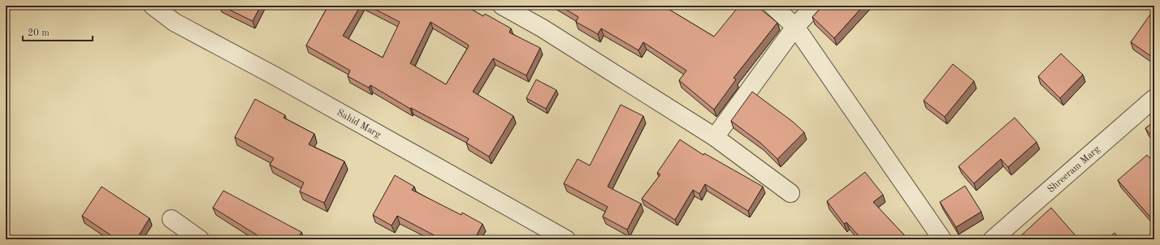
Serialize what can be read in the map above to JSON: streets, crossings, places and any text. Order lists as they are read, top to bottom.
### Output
{
  "streets": {
    "street": ["Sahid Marg", "Shreeram Marg"]
  },
  "scale_bar": "20 m"
}
